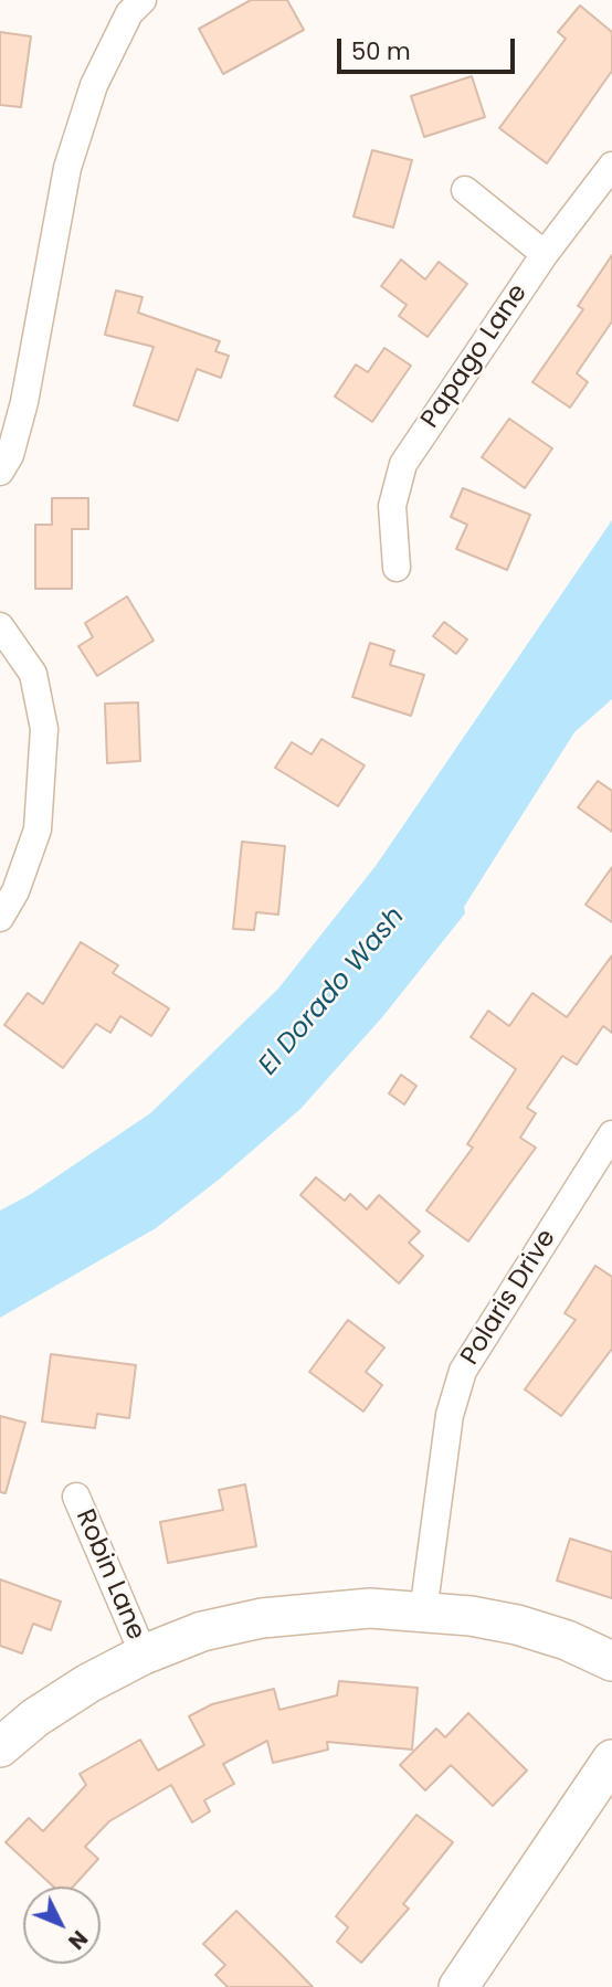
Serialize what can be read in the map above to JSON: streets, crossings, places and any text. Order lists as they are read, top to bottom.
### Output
{
  "streets": {
    "street": ["Papago Lane", "Polaris Drive", "Robin Lane"]
  },
  "water": ["El Dorado Wash"],
  "scale_bar": "50 m",
  "north": "bottom right"
}
